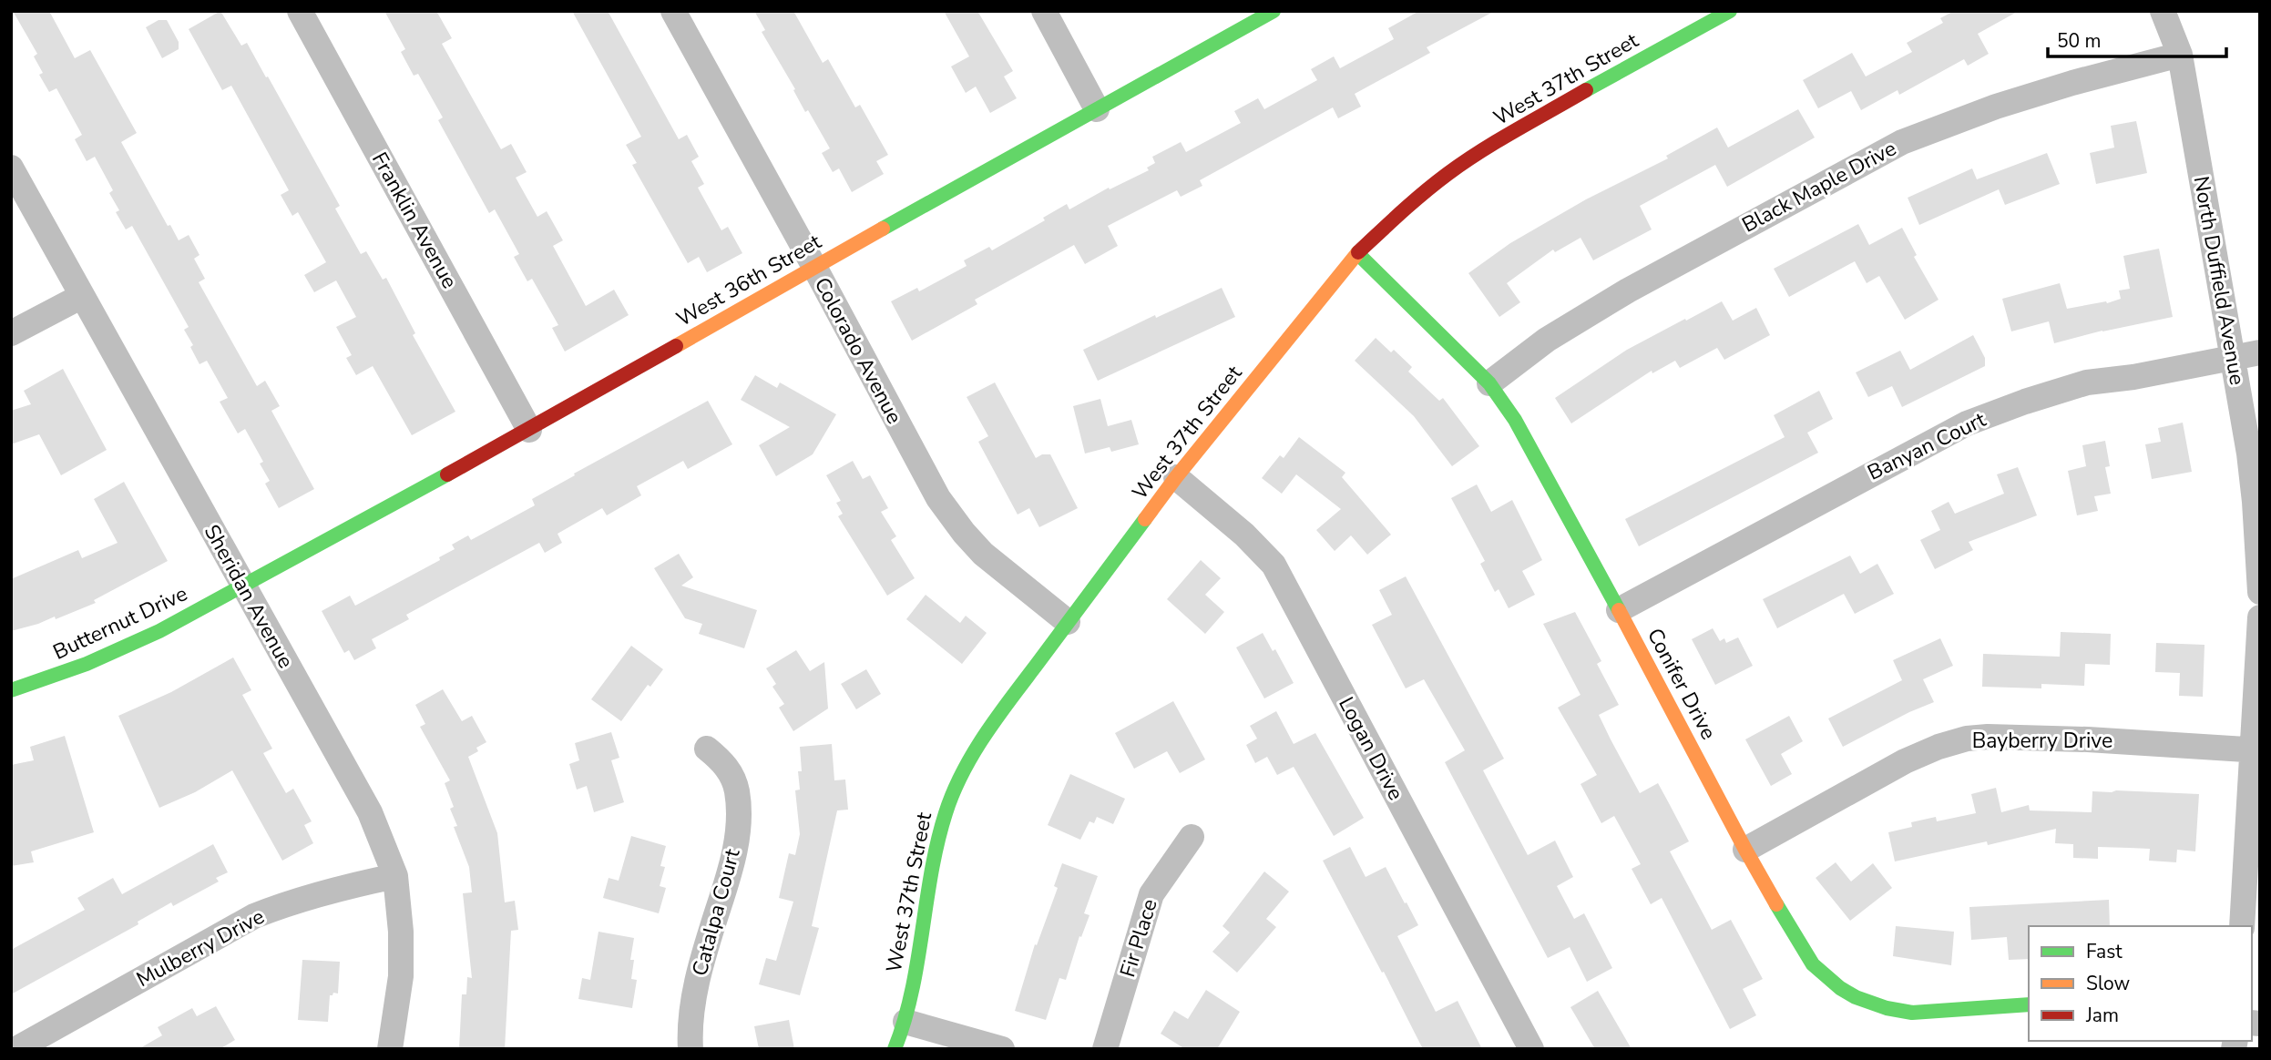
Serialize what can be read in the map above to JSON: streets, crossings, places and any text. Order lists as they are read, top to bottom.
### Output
{
  "streets": {
    "street": [
      "West 37th Street",
      "Black Maple Drive",
      "Franklin Avenue",
      "West 36th Street",
      "North Duffield Avenue",
      "Colorado Avenue",
      "Banyan Court",
      "Sheridan Avenue",
      "Butternut Drive",
      "Conifer Drive",
      "Bayberry Drive",
      "Logan Drive",
      "Catalpa Court",
      "Fir Place",
      "Mulberry Drive"
    ]
  },
  "crossings": [
    ["West 37th Street", "Colorado Avenue"],
    ["West 37th Street", "Conifer Drive"],
    ["West 37th Street", "Logan Drive"],
    ["Black Maple Drive", "North Duffield Avenue"],
    ["Black Maple Drive", "Conifer Drive"],
    ["Franklin Avenue", "West 36th Street"],
    ["West 36th Street", "Colorado Avenue"],
    ["West 36th Street", "Sheridan Avenue"],
    ["West 36th Street", "Butternut Drive"],
    ["North Duffield Avenue", "Banyan Court"],
    ["Banyan Court", "Conifer Drive"],
    ["Sheridan Avenue", "Butternut Drive"],
    ["Sheridan Avenue", "Mulberry Drive"],
    ["Conifer Drive", "Bayberry Drive"]
  ],
  "legend": ["Fast", "Slow", "Jam"],
  "scale_bar": "50 m"
}
